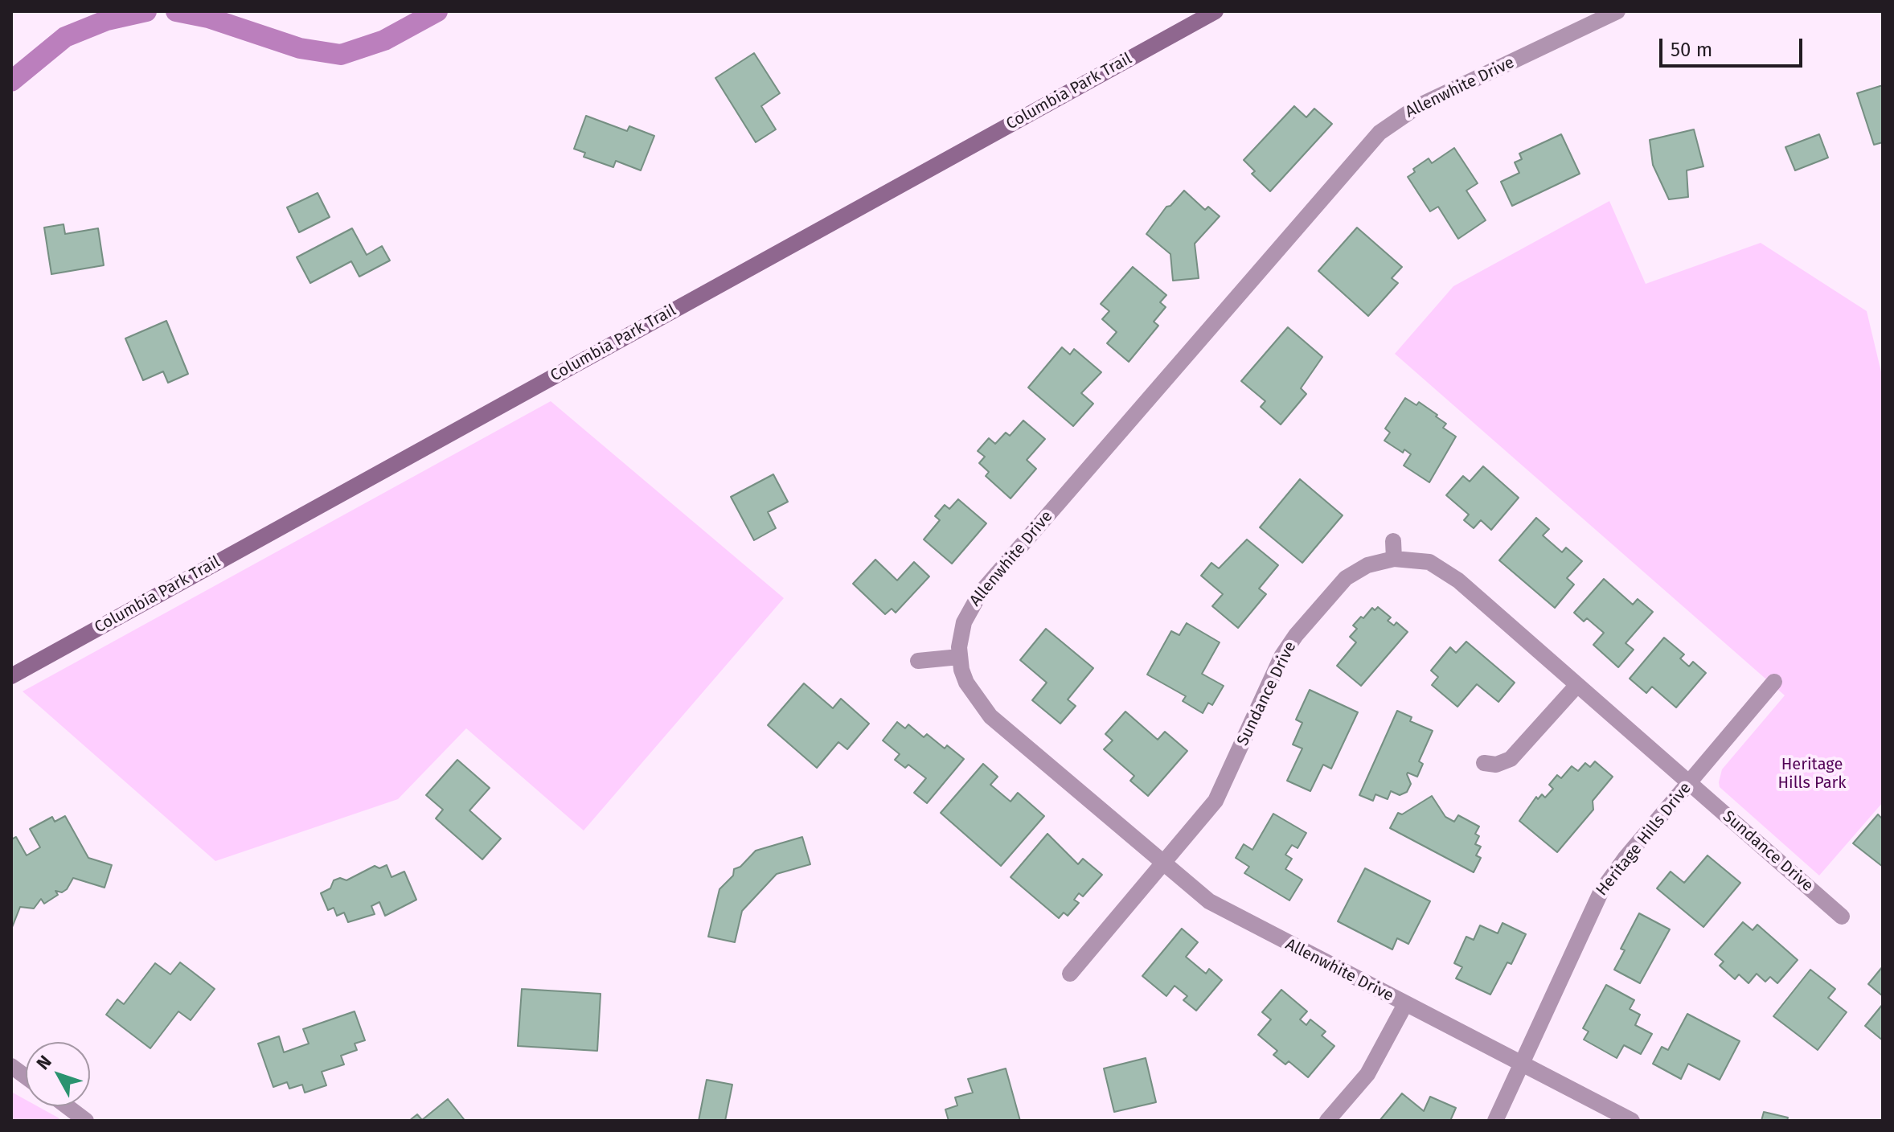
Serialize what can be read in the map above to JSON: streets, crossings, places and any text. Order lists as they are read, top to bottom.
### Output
{
  "streets": {
    "main road": ["Columbia Park Trail"],
    "street": ["Allenwhite Drive", "Sundance Drive", "Heritage Hills Drive"]
  },
  "crossings": [
    ["Allenwhite Drive", "Sundance Drive"],
    ["Allenwhite Drive", "Heritage Hills Drive"],
    ["Sundance Drive", "Heritage Hills Drive"]
  ],
  "parks": ["Heritage Hills Park"],
  "scale_bar": "50 m",
  "north": "top left"
}
